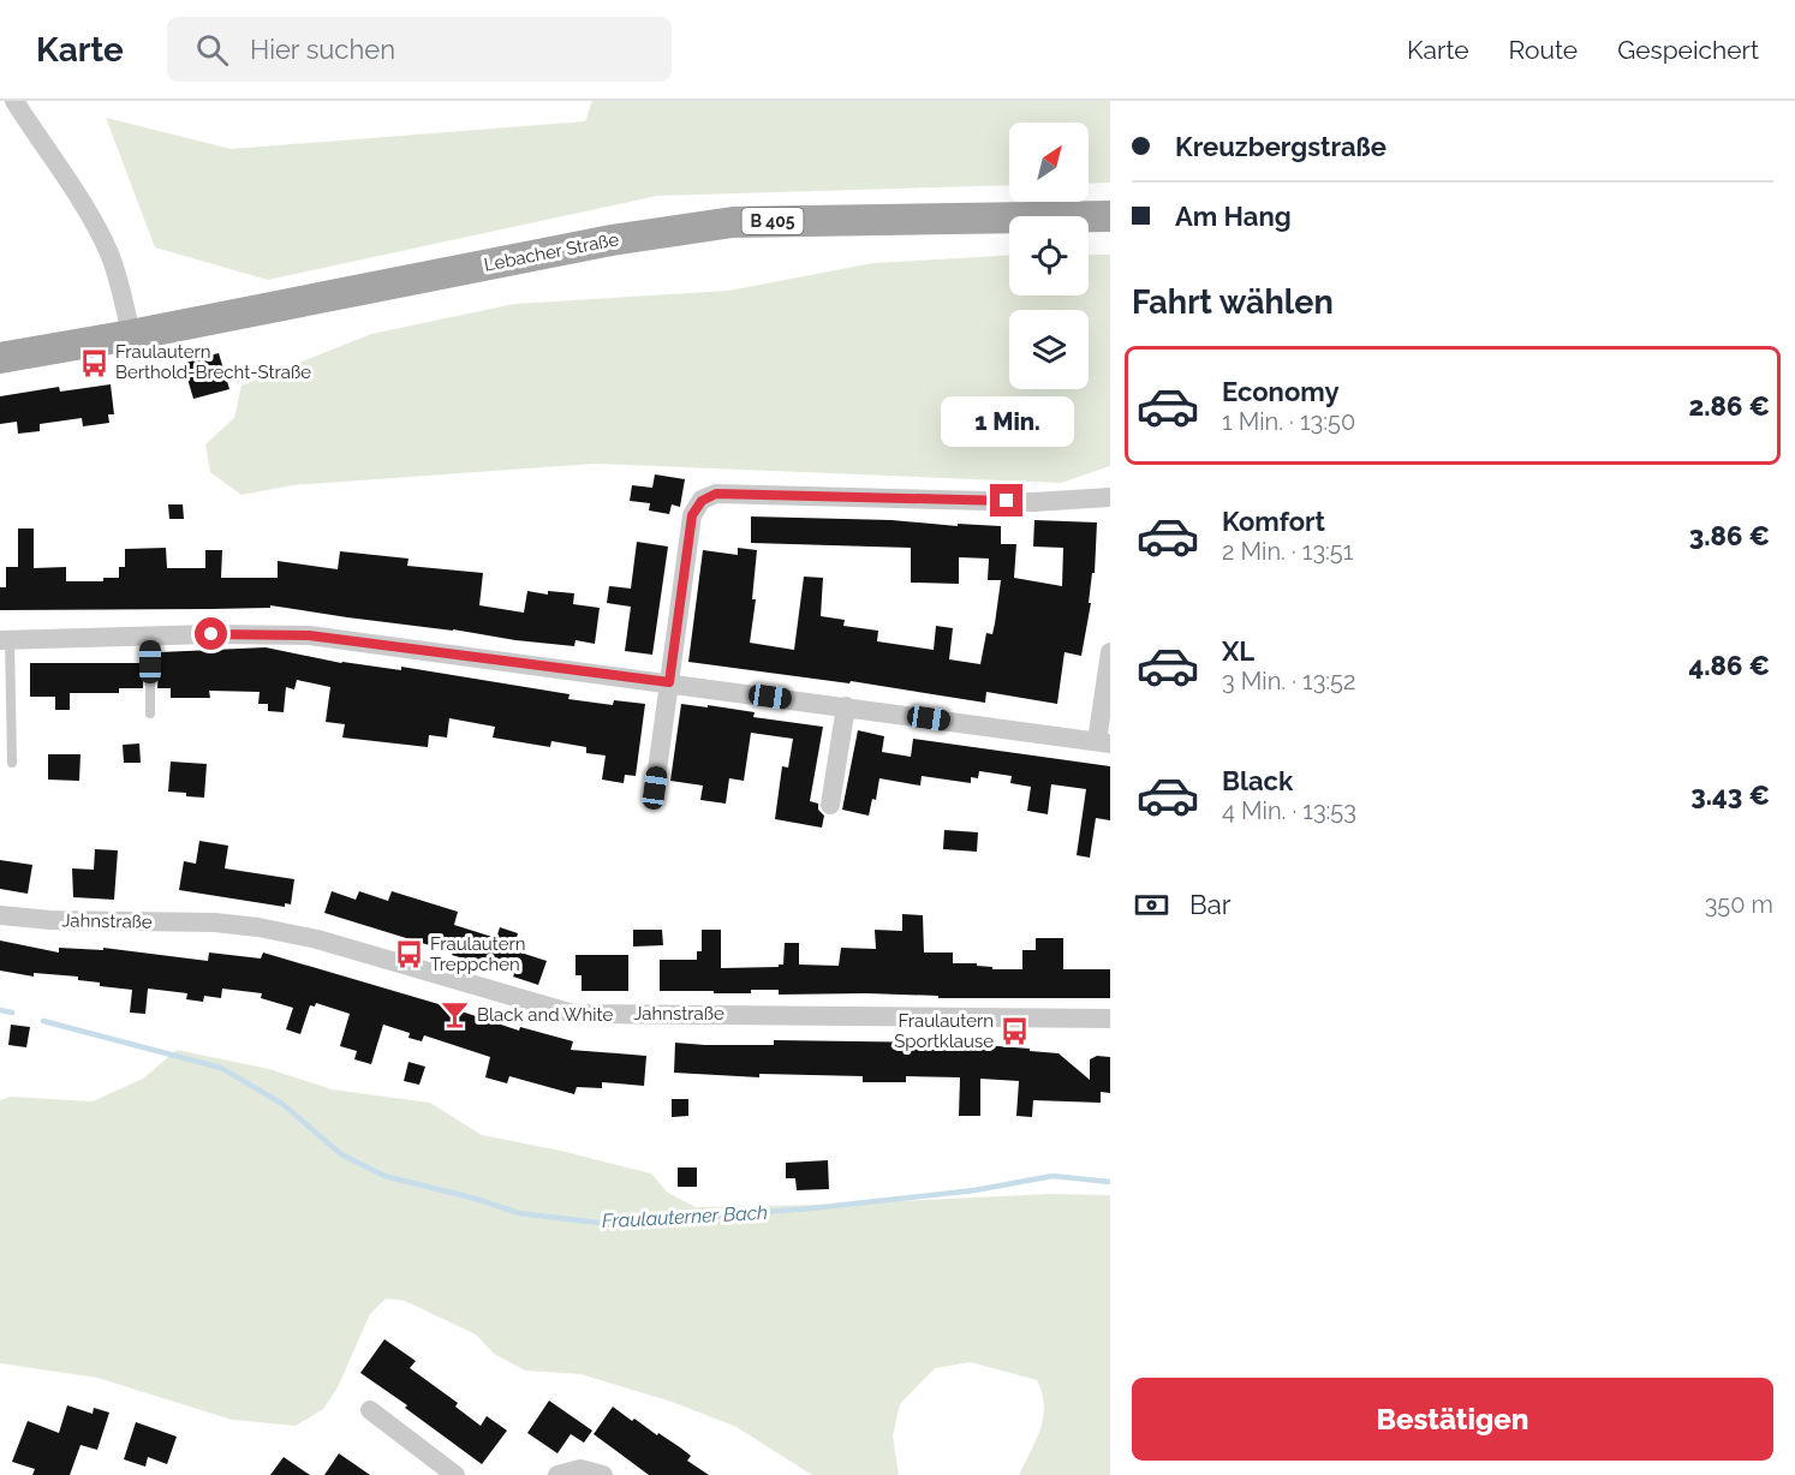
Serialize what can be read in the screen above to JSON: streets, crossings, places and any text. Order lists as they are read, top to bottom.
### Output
{
  "streets": {
    "main road": ["B 405", "Lebacher Straße"],
    "street": ["Jahnstraße"]
  },
  "water": ["Fraulauterner Bach"],
  "places": {
    "bus stop": ["Fraulautern Berthold-Brecht-Straße", "Fraulautern Treppchen", "Fraulautern Sportklause"],
    "bar": ["Black and White"]
  },
  "north": "top right",
  "page": {
    "header": "Karte",
    "search": "Hier suchen",
    "nav": ["Karte", "Route", "Gespeichert"],
    "banner": ["Kreuzbergstraße", "Am Hang"],
    "heading": "Fahrt wählen",
    "list": [
      {
        "name": "Economy",
        "note": "1 Min. · 13:50",
        "value": "2.86 €"
      },
      {
        "name": "Komfort",
        "note": "2 Min. · 13:51",
        "value": "3.86 €"
      },
      {
        "name": "XL",
        "note": "3 Min. · 13:52",
        "value": "4.86 €"
      },
      {
        "name": "Black",
        "note": "4 Min. · 13:53",
        "value": "3.43 €"
      }
    ],
    "bubble": "1 Min.",
    "pay": ["Bar", "350 m"],
    "buttons": "Bestätigen"
  }
}
